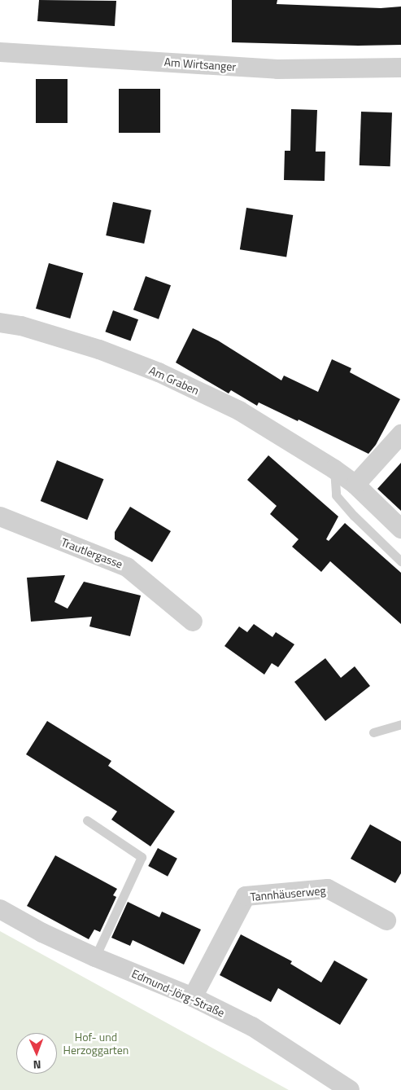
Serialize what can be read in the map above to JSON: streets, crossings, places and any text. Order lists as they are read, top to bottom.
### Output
{
  "streets": {
    "street": [
      "Am Wirtsanger",
      "Am Graben",
      "Trautlergasse",
      "Tannhäuserweg",
      "Edmund-Jörg-Straße"
    ]
  },
  "crossings": [
    ["Tannhäuserweg", "Edmund-Jörg-Straße"]
  ],
  "parks": ["Hof- und Herzoggarten"],
  "north": "bottom"
}
